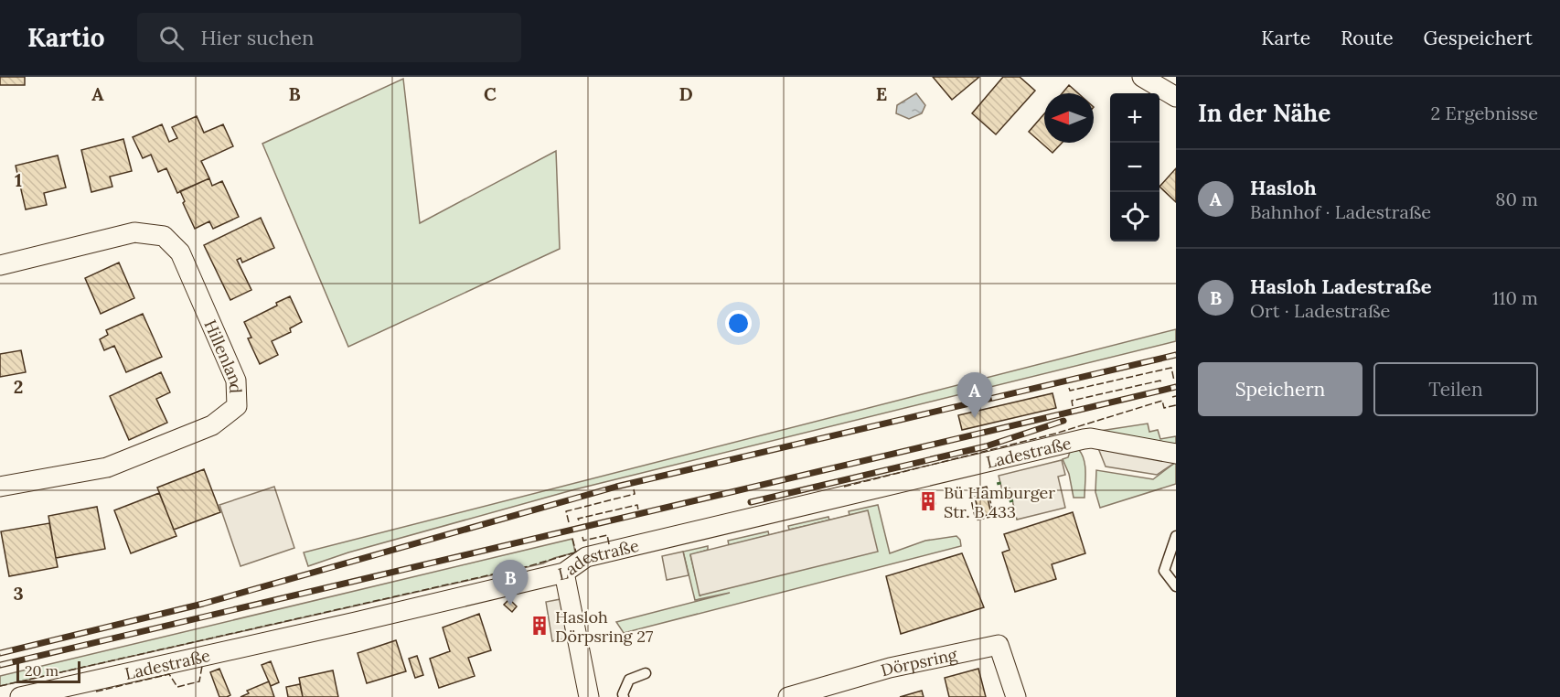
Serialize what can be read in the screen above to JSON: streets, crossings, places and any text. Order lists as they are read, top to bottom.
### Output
{
  "streets": {
    "street": ["Hillenland", "Ladestraße", "Dörpsring"]
  },
  "places": {
    "building": ["Bü Hamburger Str. B 433", "Hasloh Dörpsring 27"]
  },
  "scale_bar": "20 m",
  "north": "left",
  "page": {
    "header": "Kartio",
    "search": "Hier suchen",
    "nav": ["Karte", "Route", "Gespeichert"],
    "heading": ["In der Nähe", "2 Ergebnisse"],
    "map_buttons": ["+", "−"],
    "list": [
      {
        "mark": "A",
        "name": "Hasloh",
        "note": "Bahnhof · Ladestraße",
        "value": "80 m"
      },
      {
        "mark": "B",
        "name": "Hasloh Ladestraße",
        "note": "Ort · Ladestraße",
        "value": "110 m"
      }
    ],
    "buttons": ["Speichern", "Teilen"],
    "pins": ["A", "B"],
    "scale": "20 m"
  },
  "grid": {
    "columns": [
      "A",
      "B",
      "C",
      "D",
      "E"
    ],
    "rows": ["1", "2", "3"]
  }
}
